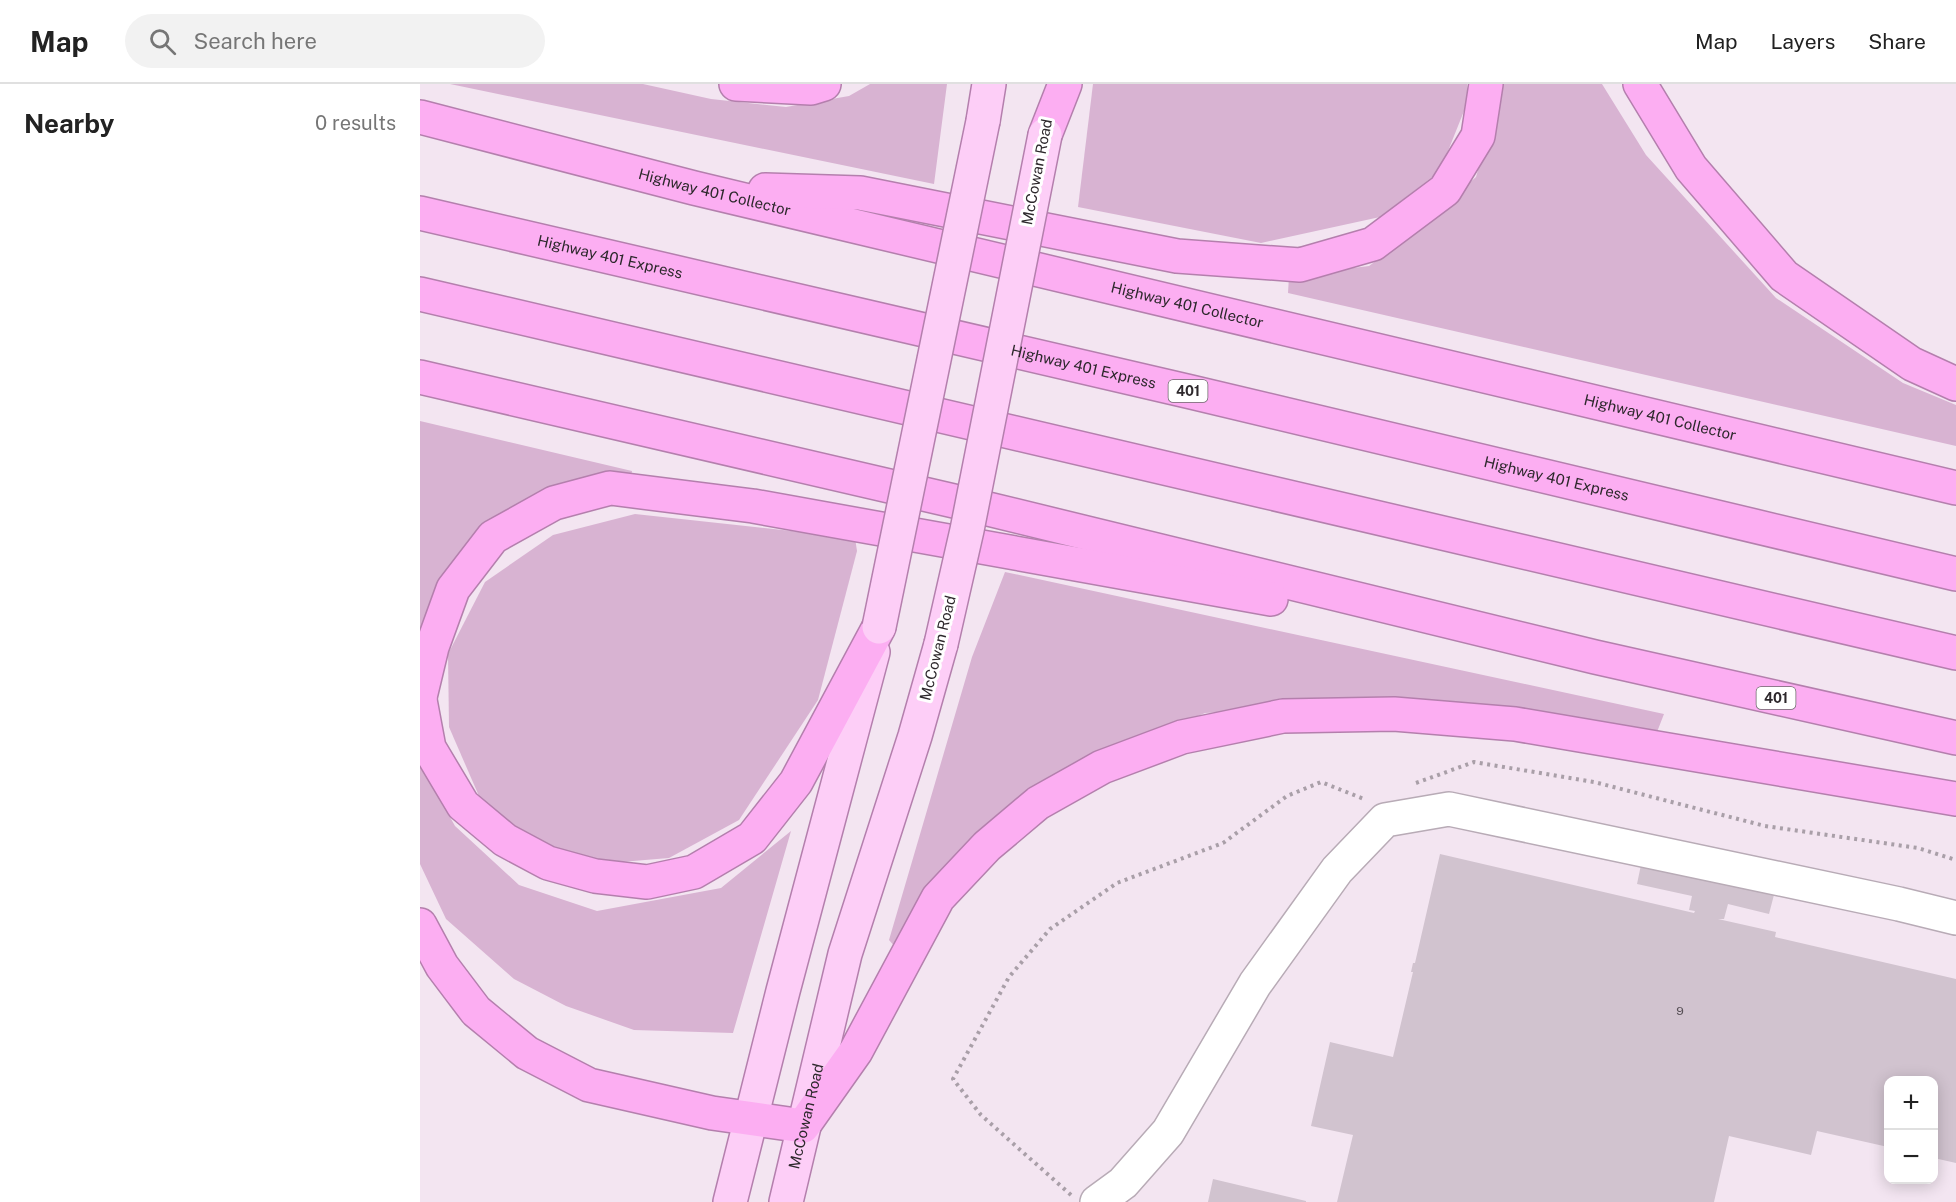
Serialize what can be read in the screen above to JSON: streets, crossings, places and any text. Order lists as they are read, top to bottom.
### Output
{
  "streets": {
    "highway": ["Highway 401 Collector", "Highway 401 Express", "401"],
    "main road": ["McCowan Road"]
  },
  "house_numbers": ["9"],
  "page": {
    "header": "Map",
    "search": "Search here",
    "nav": ["Map", "Layers", "Share"],
    "heading": ["Nearby", "0 results"],
    "map_buttons": ["+", "−"]
  }
}
